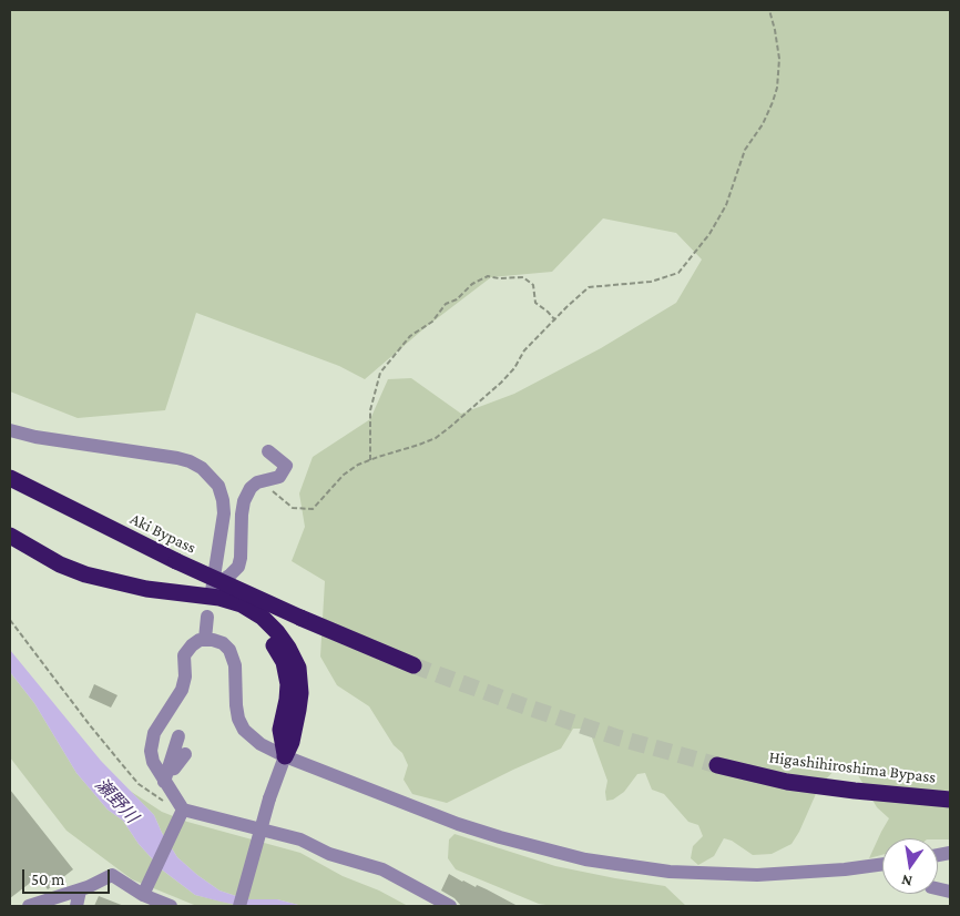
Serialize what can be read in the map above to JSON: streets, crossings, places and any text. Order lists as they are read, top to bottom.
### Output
{
  "streets": {
    "highway": ["Aki Bypass", "Higashihiroshima Bypass"]
  },
  "water": ["瀬野川"],
  "scale_bar": "50 m",
  "north": "bottom"
}
